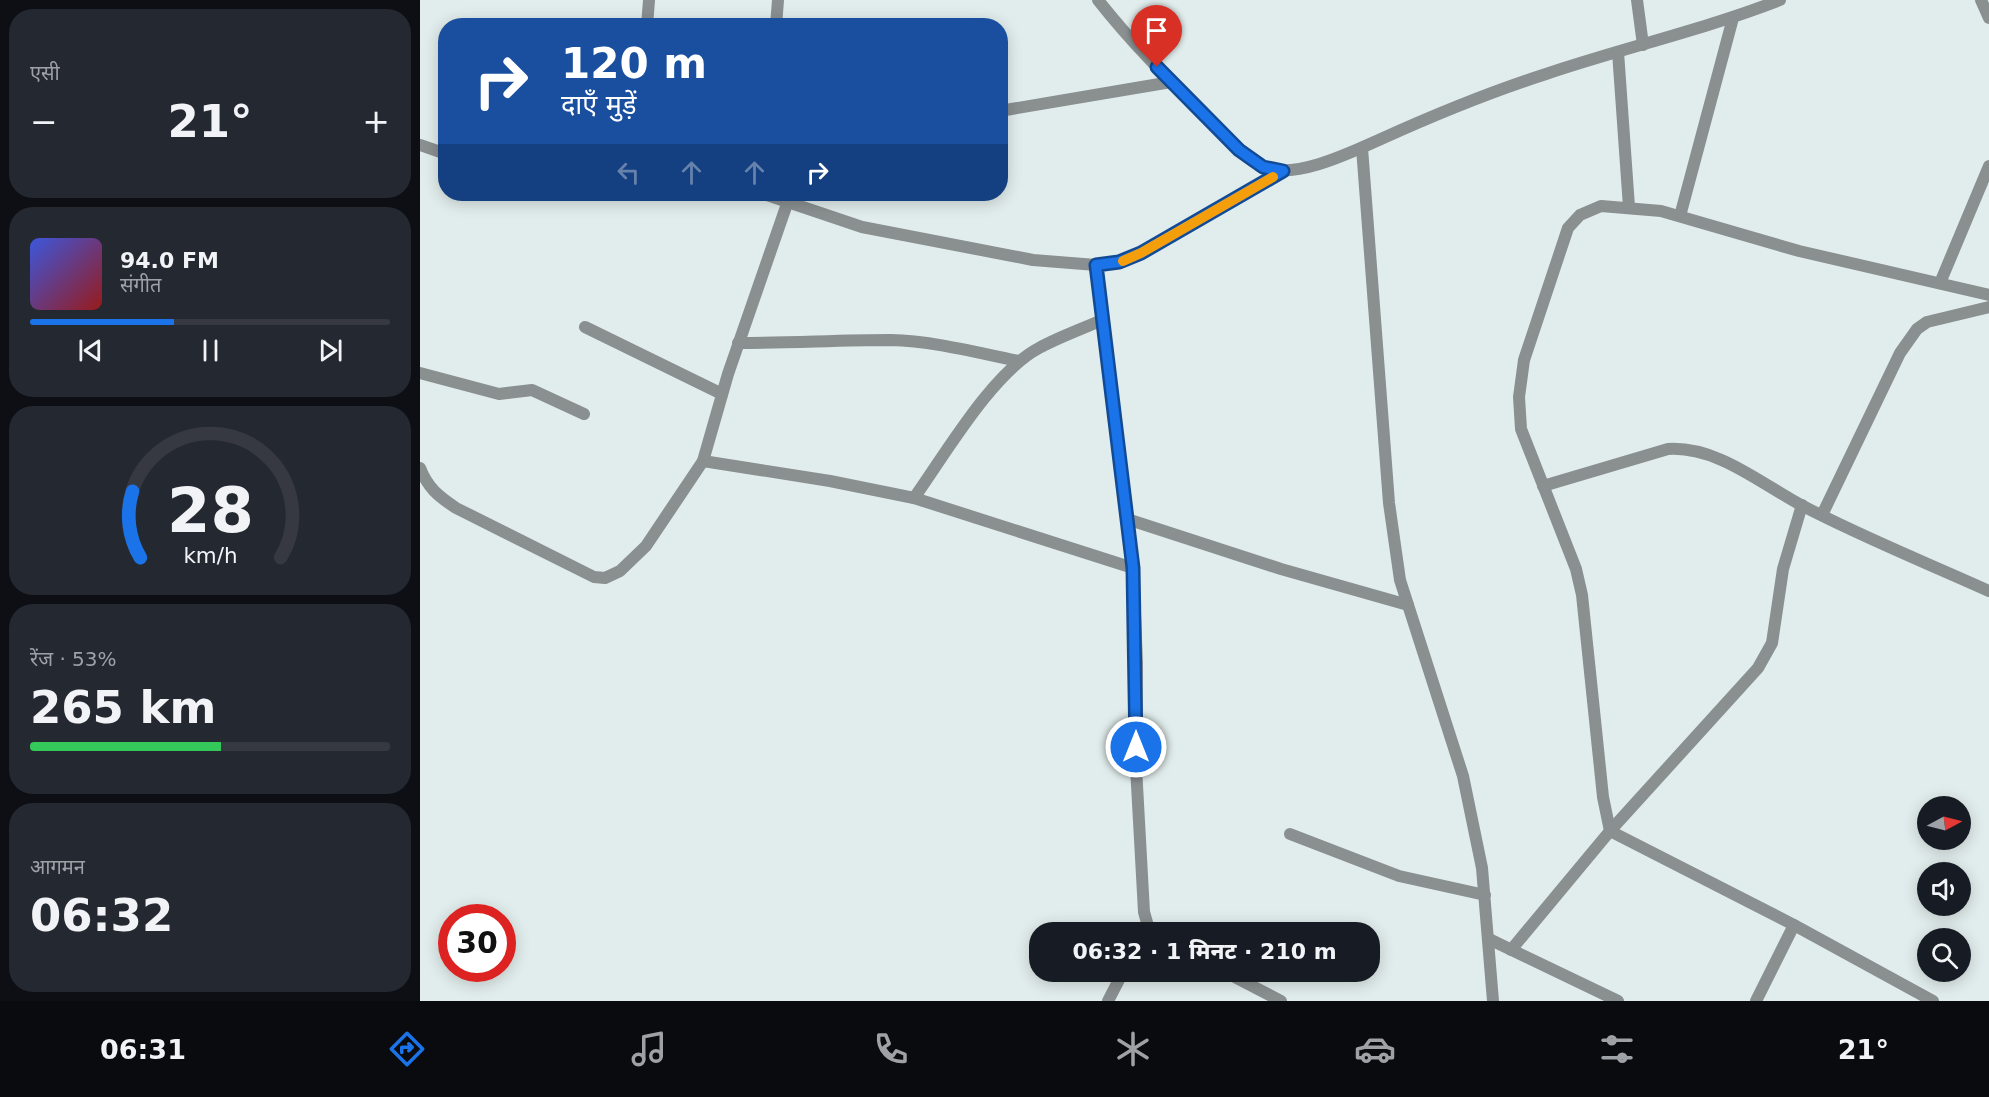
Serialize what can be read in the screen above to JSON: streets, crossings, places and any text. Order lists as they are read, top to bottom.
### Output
{
  "north": "right",
  "page": {
    "tile": [
      "एसी",
      ["रेंज · 53%", "265 km"],
      ["आगमन", "06:32"]
    ],
    "turn": ["120 m", "दाएँ मुड़ें"],
    "heat": ["−", "21°", "+"],
    "song": ["94.0 FM", "संगीत"],
    "limit": "30",
    "trip": "06:32 · 1 मिनट · 210 m",
    "tabs": ["06:31", "21°"],
    "gauge": ["28", "km/h"]
  }
}
